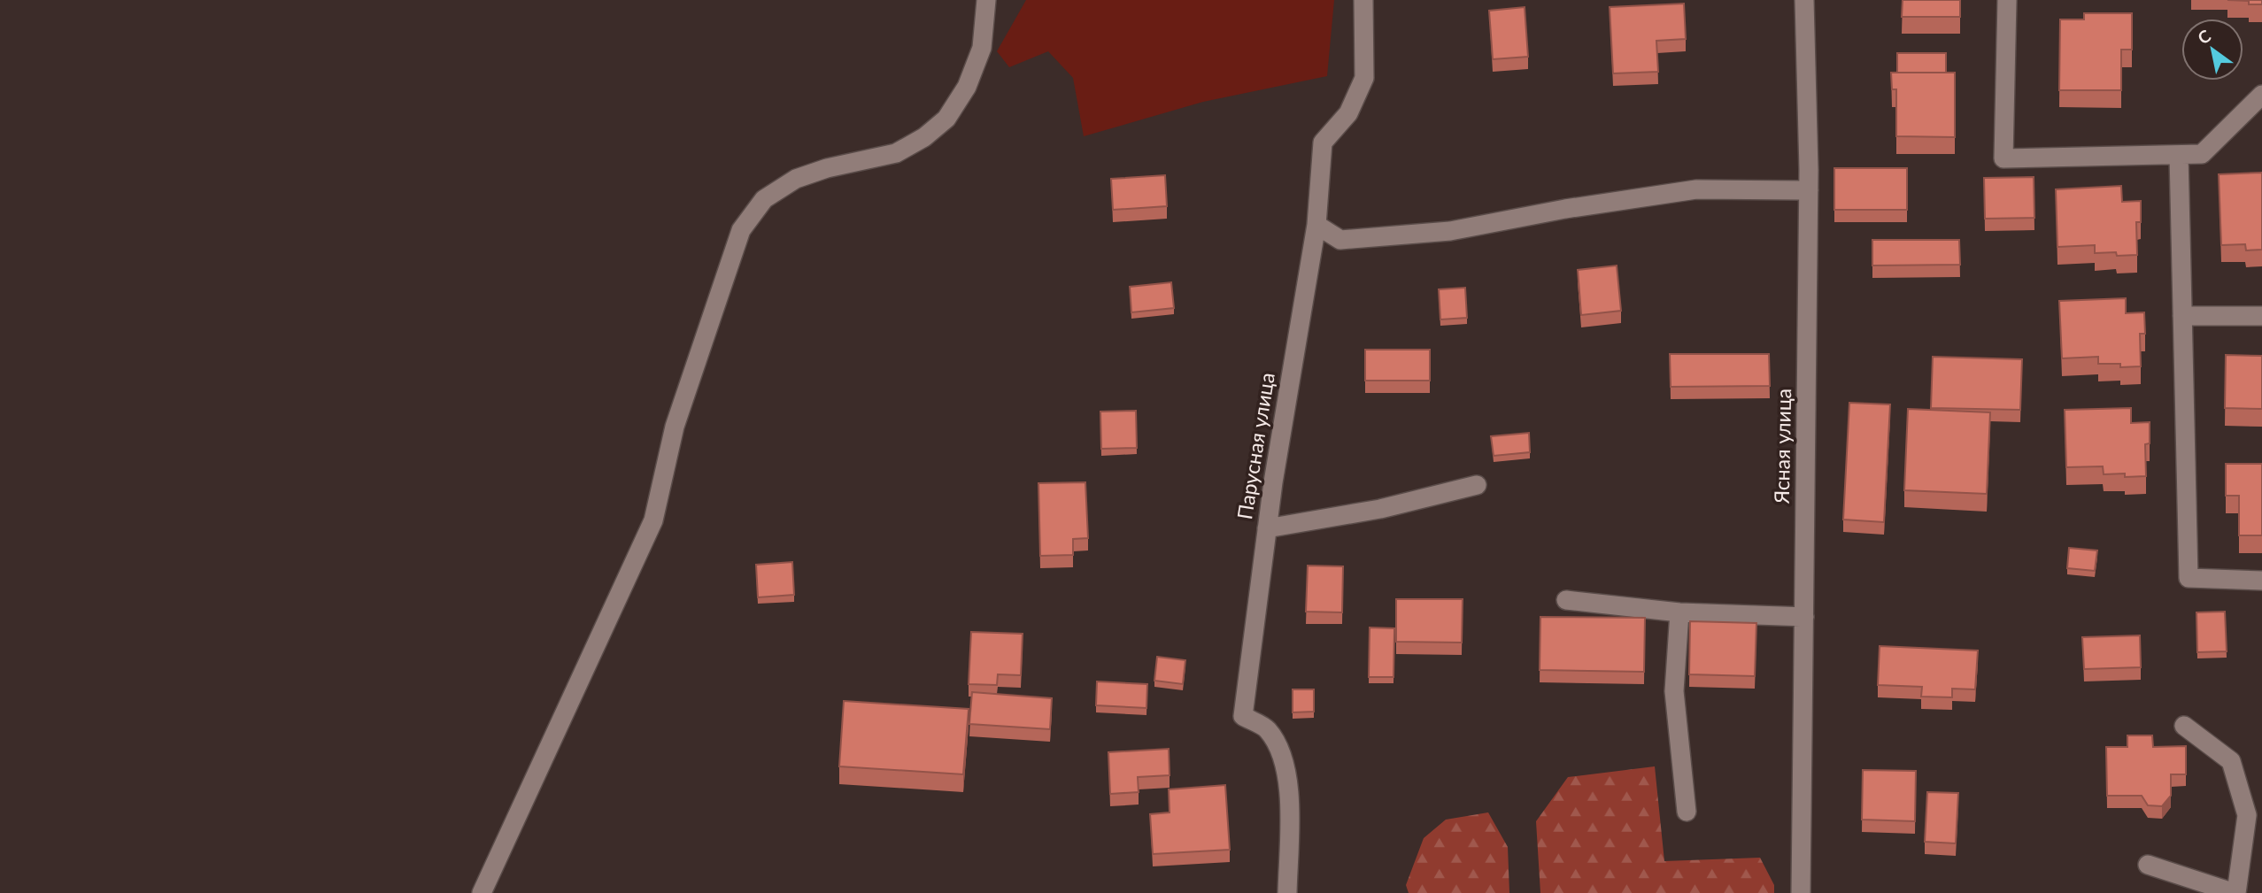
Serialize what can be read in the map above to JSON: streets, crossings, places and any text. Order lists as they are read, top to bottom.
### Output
{
  "streets": {
    "street": ["Парусная улица", "Ясная улица"]
  },
  "north": "top left"
}
